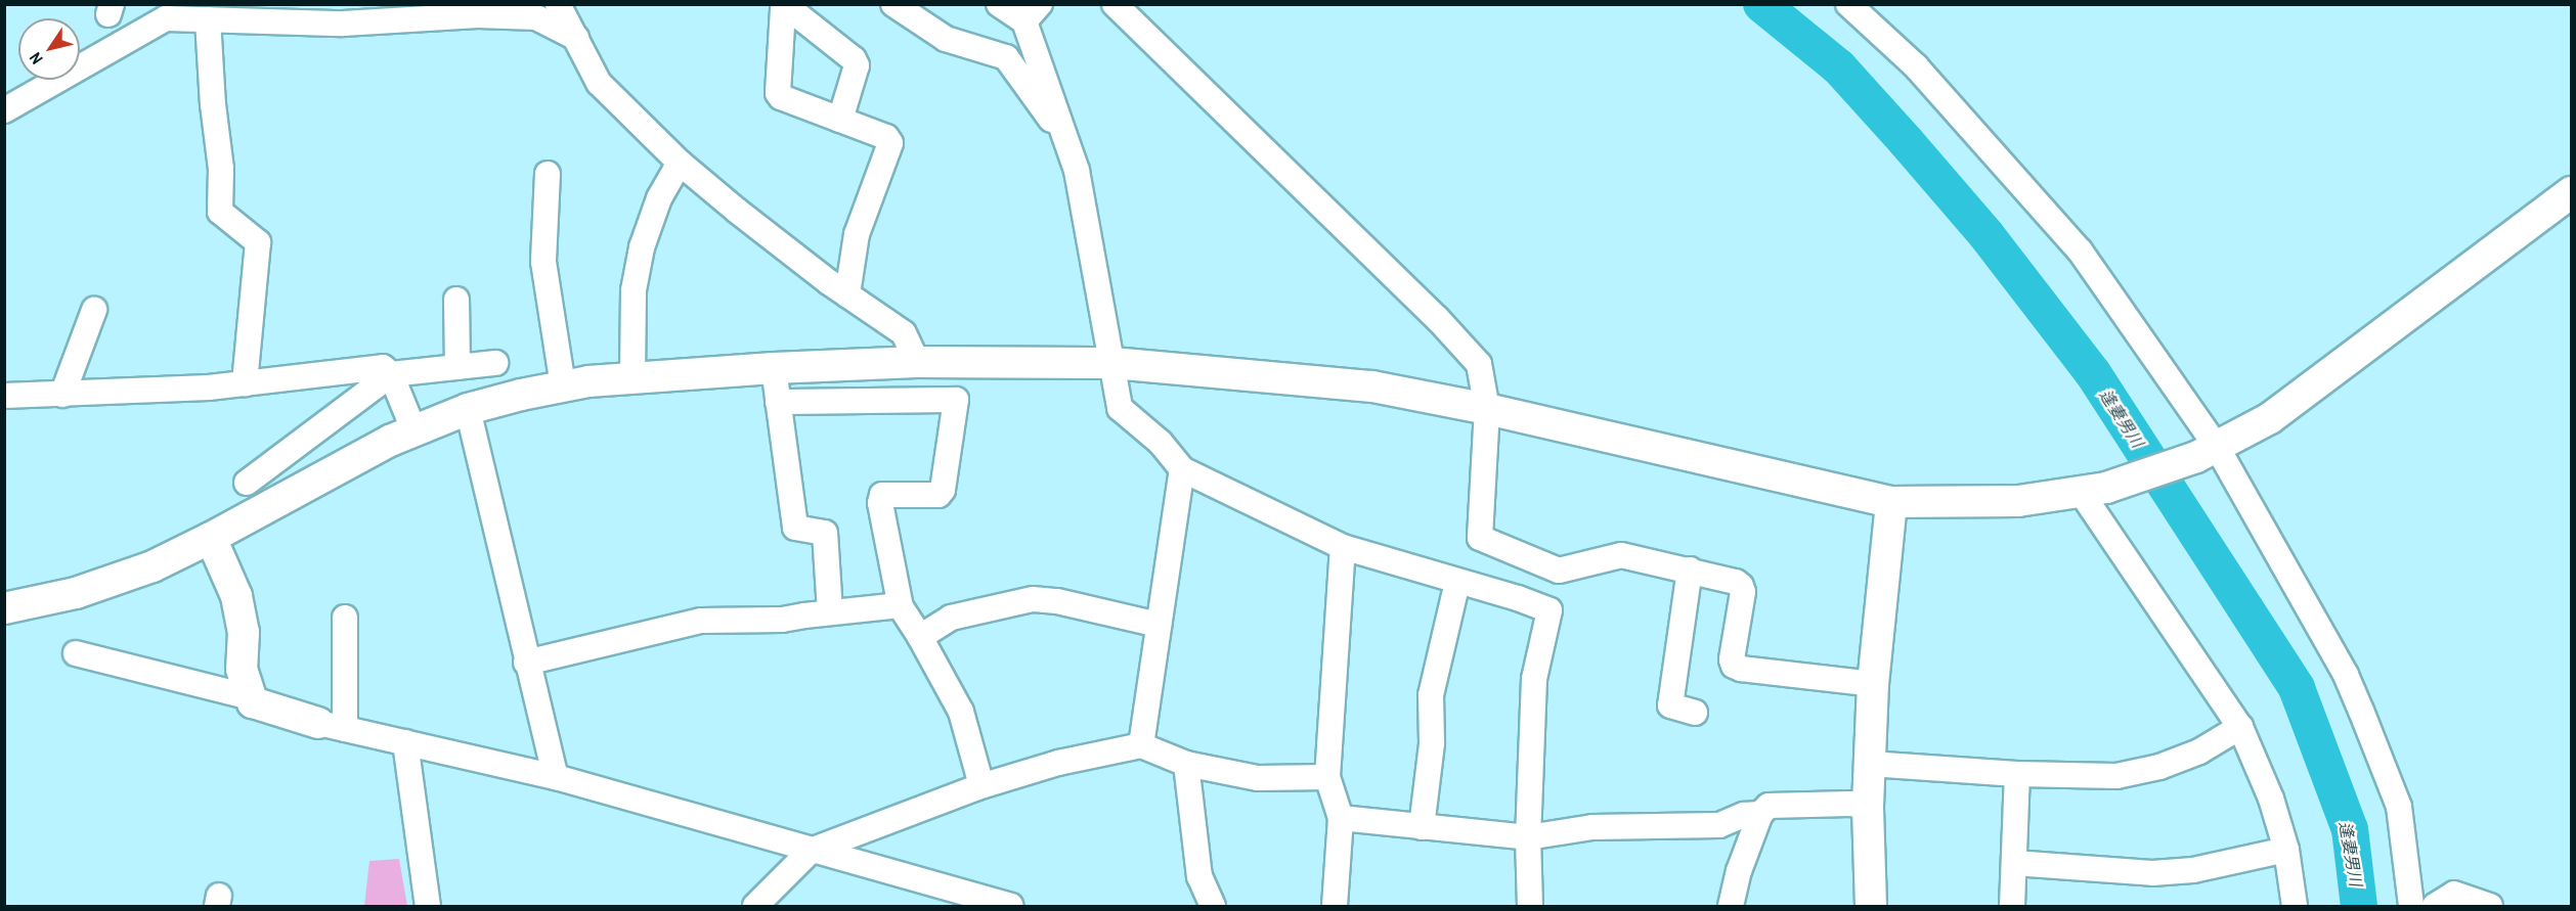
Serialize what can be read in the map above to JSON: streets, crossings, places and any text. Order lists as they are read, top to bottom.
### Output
{
  "water": ["逢妻男川"],
  "north": "bottom left"
}
